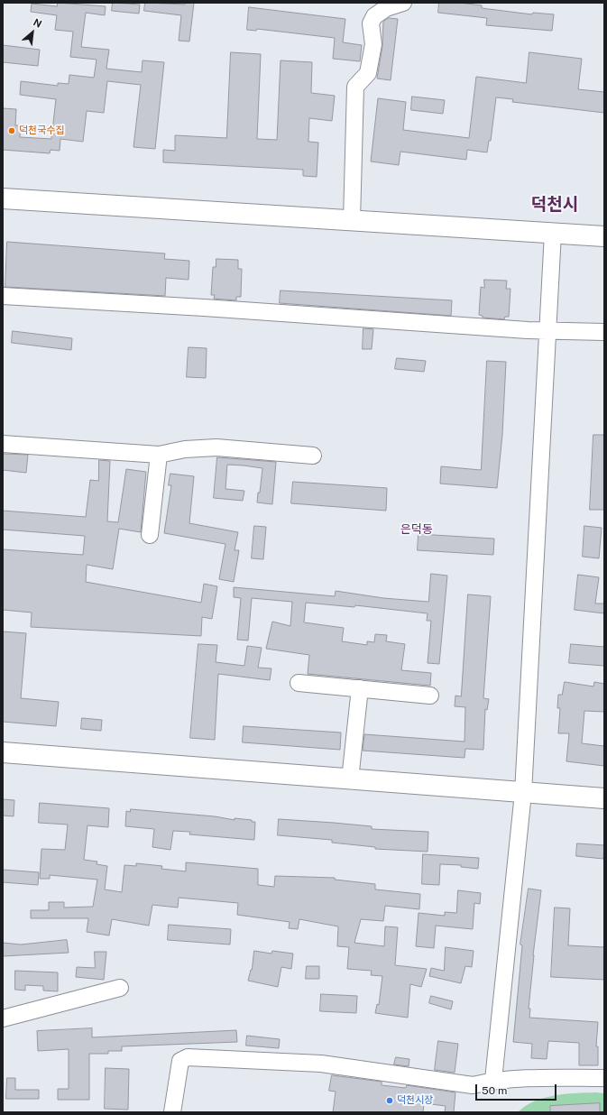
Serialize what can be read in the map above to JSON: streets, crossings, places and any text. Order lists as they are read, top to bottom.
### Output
{
  "districts": ["덕천시", "은덕동"],
  "places": ["덕천국수집", "덕천시장"],
  "scale_bar": "50 m",
  "north": "top right"
}
